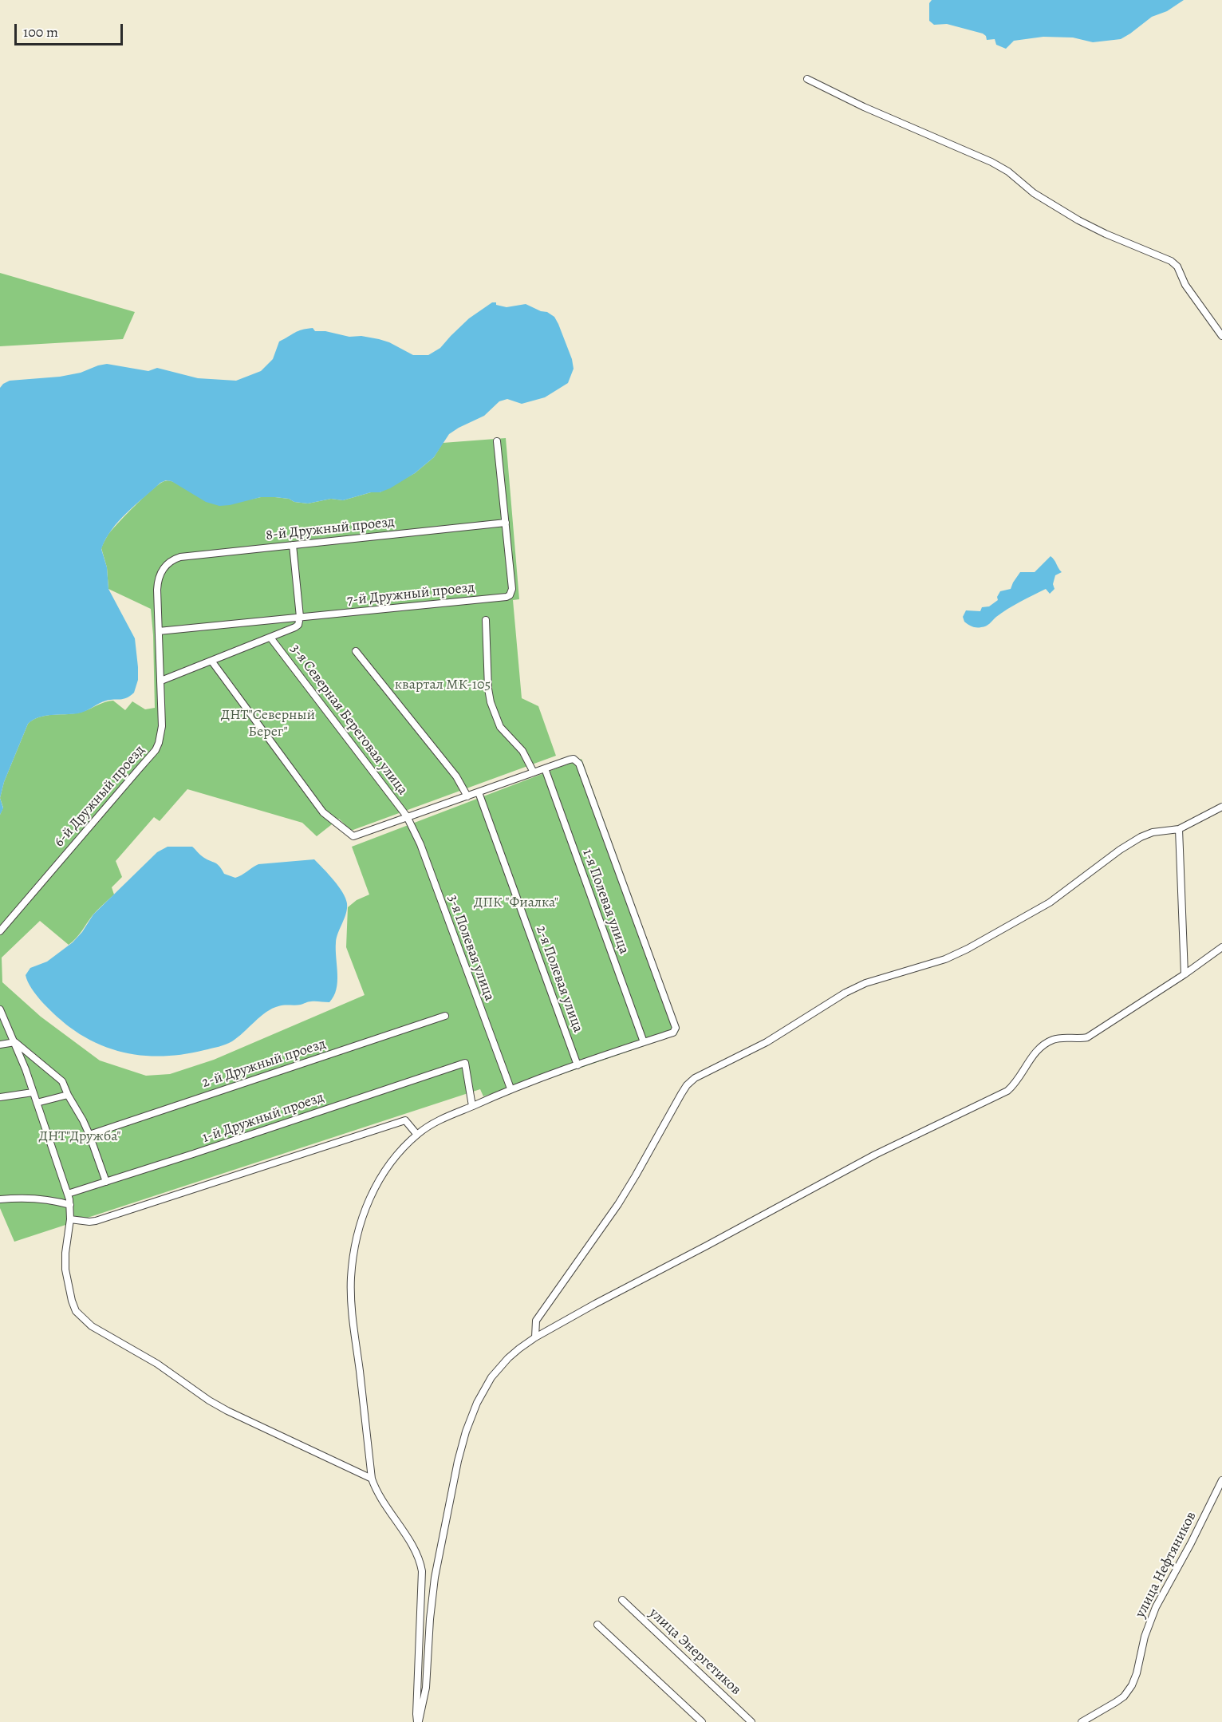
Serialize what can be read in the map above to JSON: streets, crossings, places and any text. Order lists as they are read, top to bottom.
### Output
{
  "streets": {
    "street": [
      "8-й Дружный проезд",
      "7-й Дружный проезд",
      "3-я Северная Береговая улица",
      "6-й Дружный проезд",
      "1-я Полевая улица",
      "3-я Полевая улица",
      "2-я Полевая улица",
      "2-й Дружный проезд",
      "1-й Дружный проезд",
      "улица Нефтяников",
      "улица Энергетиков"
    ]
  },
  "crossings": [
    ["8-й Дружный проезд", "7-й Дружный проезд"],
    ["8-й Дружный проезд", "6-й Дружный проезд"],
    ["7-й Дружный проезд", "6-й Дружный проезд"],
    ["3-я Северная Береговая улица", "3-я Полевая улица"]
  ],
  "parks": [
    "квартал МК-105",
    "ДНТ\"Северный Берег\"",
    "ДПК \"Фиалка\"",
    "ДНТ\"Дружба\""
  ],
  "scale_bar": "100 m"
}
